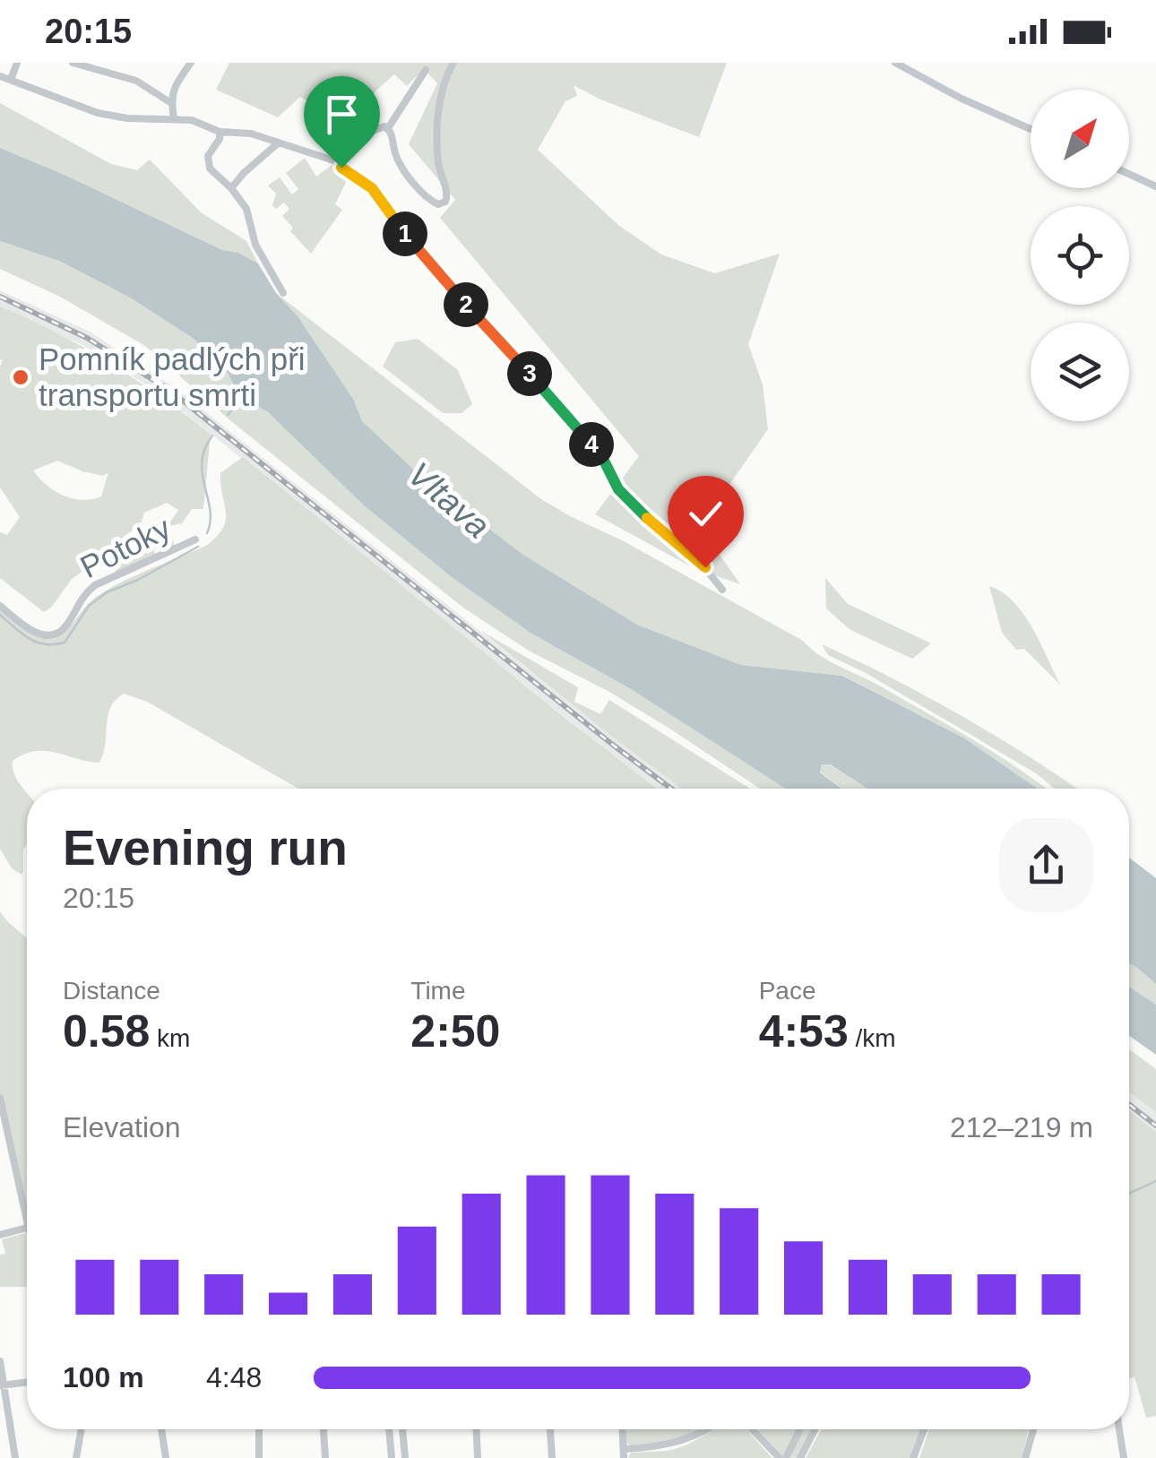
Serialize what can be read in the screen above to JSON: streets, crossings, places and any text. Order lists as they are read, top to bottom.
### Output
{
  "streets": {
    "street": ["Potoky"]
  },
  "water": ["Vltava"],
  "places": ["Pomník padlých při transportu smrti"],
  "north": "top right",
  "page": {
    "status": "20:15",
    "pins": [
      "1",
      "2",
      "3",
      "4"
    ],
    "heading": ["Evening run", "20:15"],
    "stats": [
      ["Distance", "0.58 km"],
      ["Time", "2:50"],
      ["Pace", "4:53 /km"]
    ],
    "chart": ["Elevation", "212–219 m"],
    "list": [
      {
        "name": "100 m",
        "note": "4:48"
      }
    ]
  }
}
